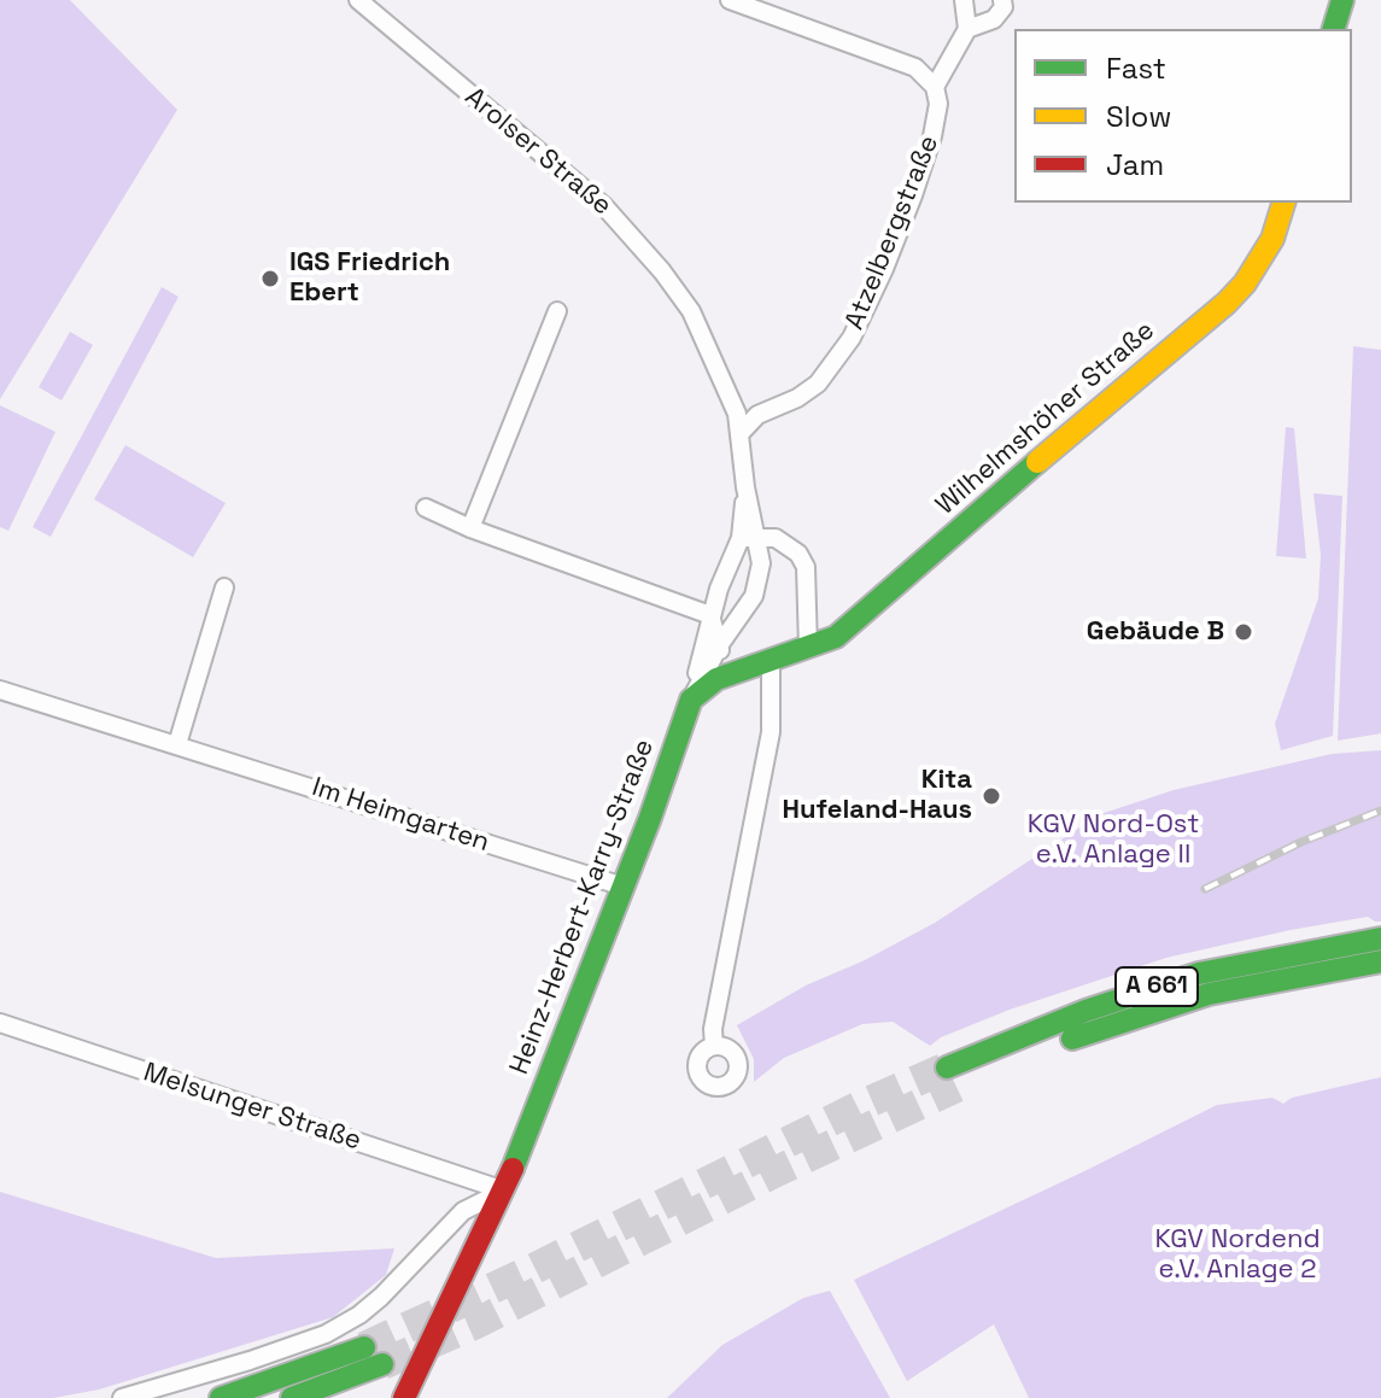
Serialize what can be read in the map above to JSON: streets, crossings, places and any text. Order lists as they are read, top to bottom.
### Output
{
  "streets": {
    "main road": ["Wilhelmshöher Straße", "Heinz-Herbert-Karry-Straße", "A 661"],
    "street": [
      "Arolser Straße",
      "Atzelbergstraße",
      "Im Heimgarten",
      "Melsunger Straße"
    ]
  },
  "crossings": [
    ["Arolser Straße", "Atzelbergstraße"],
    ["Arolser Straße", "Heinz-Herbert-Karry-Straße"],
    ["Im Heimgarten", "Heinz-Herbert-Karry-Straße"],
    ["Heinz-Herbert-Karry-Straße", "Melsunger Straße"]
  ],
  "parks": ["KGV Nord-Ost e.V. Anlage II", "KGV Nordend e.V. Anlage 2"],
  "places": ["IGS Friedrich Ebert", "Gebäude B", "Kita Hufeland-Haus"],
  "legend": ["Fast", "Slow", "Jam"]
}
